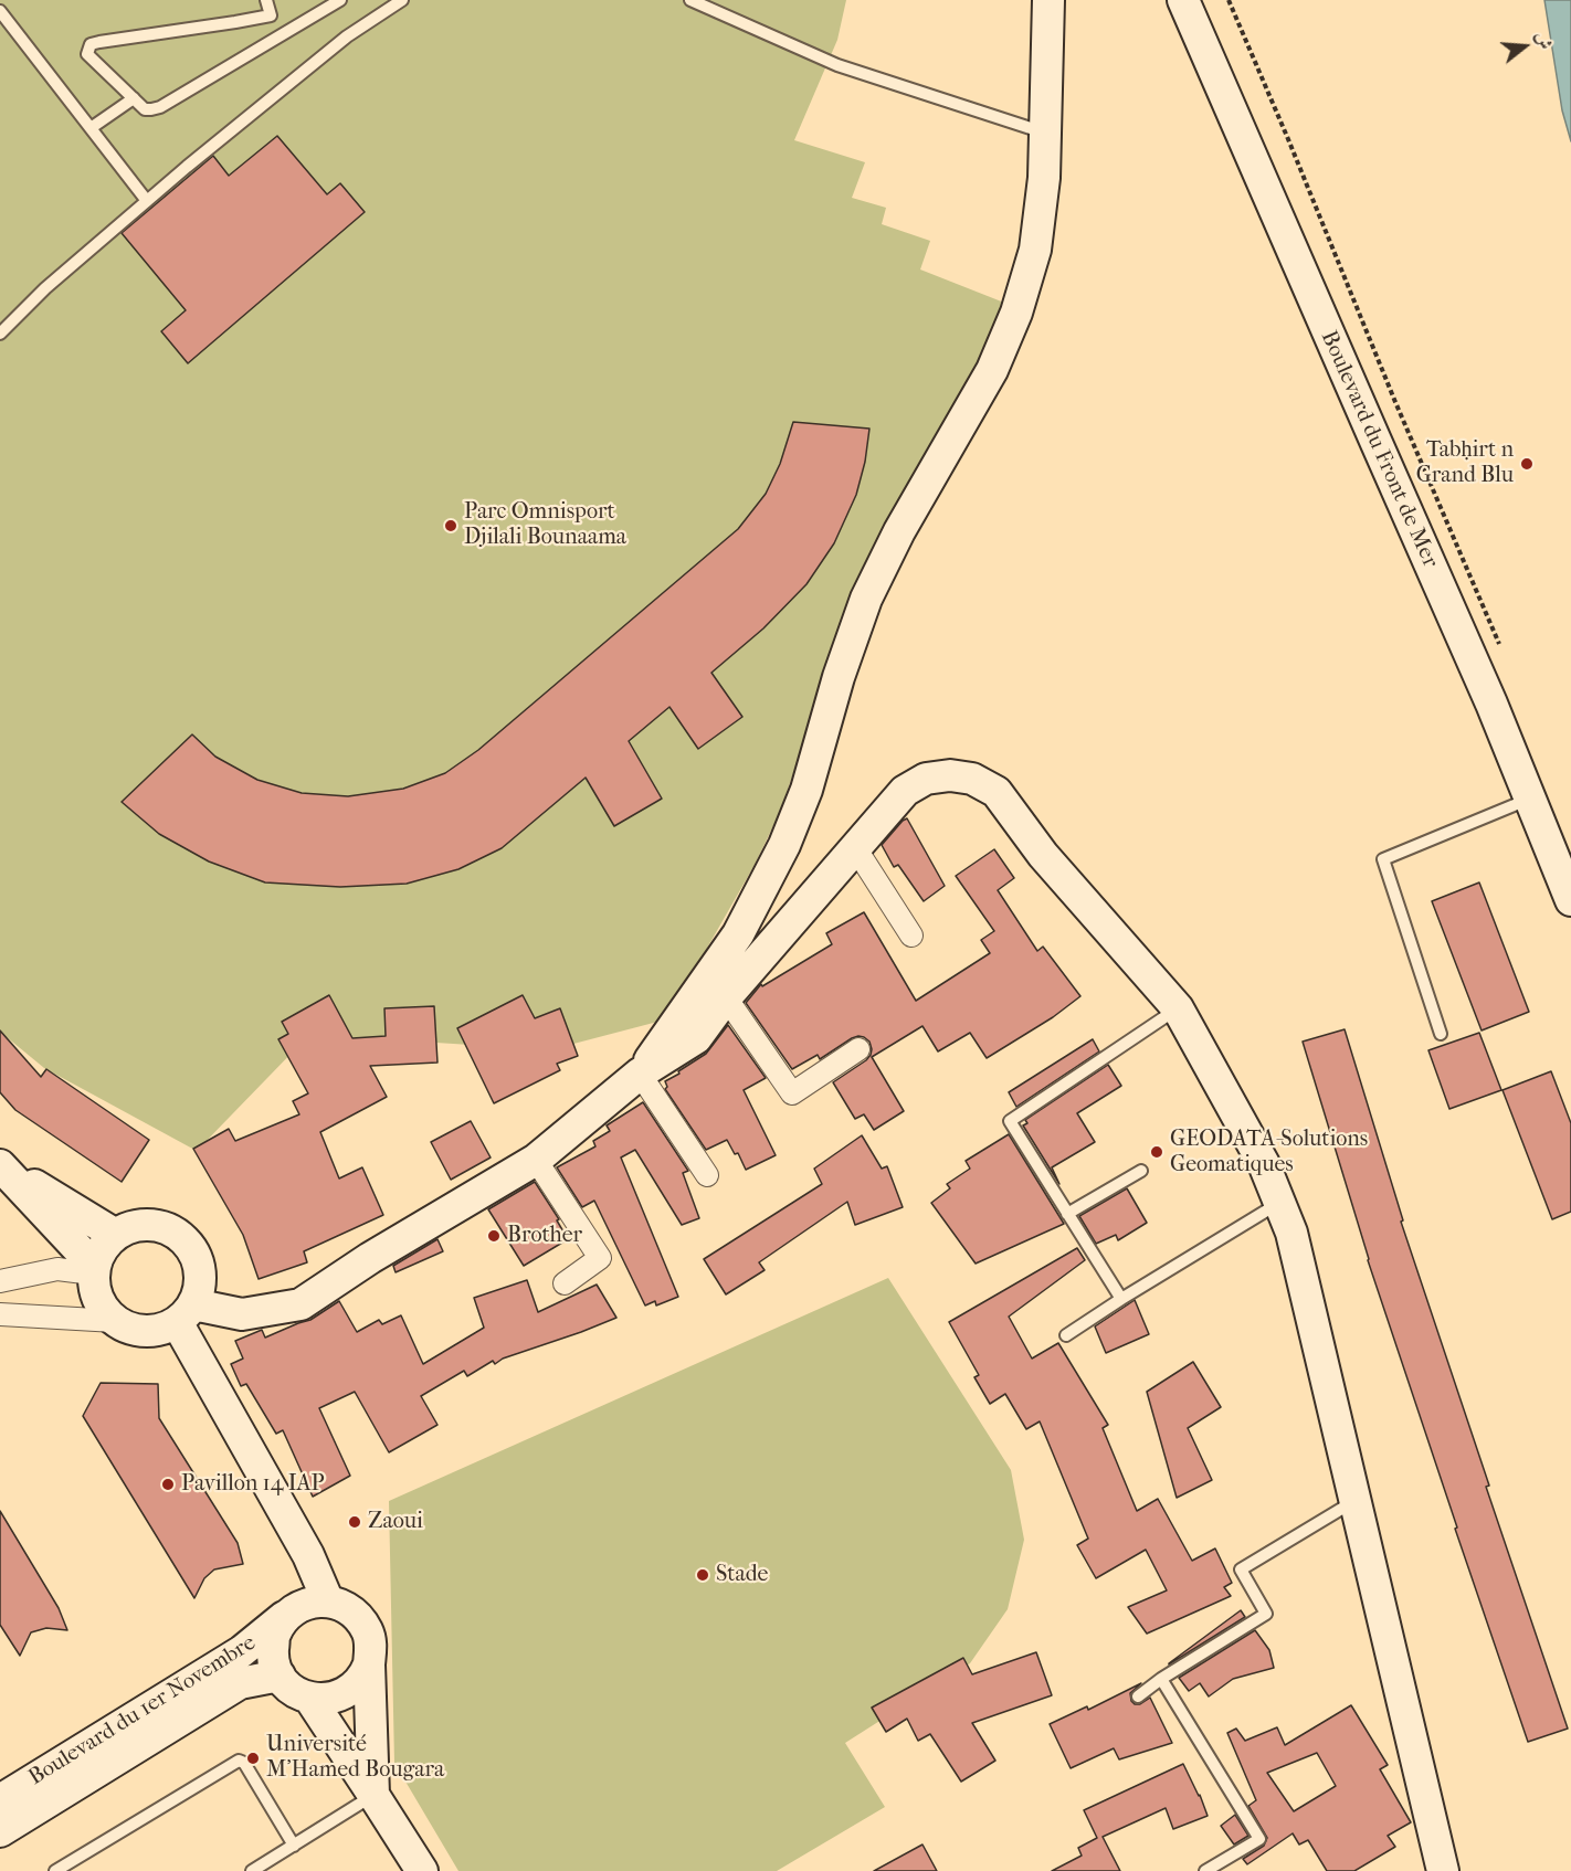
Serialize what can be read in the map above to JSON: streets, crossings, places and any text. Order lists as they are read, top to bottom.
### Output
{
  "streets": {
    "street": ["Boulevard du Front de Mer", "Boulevard du 1er Novembre"]
  },
  "places": [
    "Tabḥirt n Grand Blu",
    "Parc Omnisport Djilali Bounaama",
    "GEODATA-Solutions Geomatiques",
    "Brother",
    "Pavillon 14 IAP",
    "Zaoui",
    "Stade",
    "Université M'Hamed Bougara"
  ],
  "north": "right"
}
